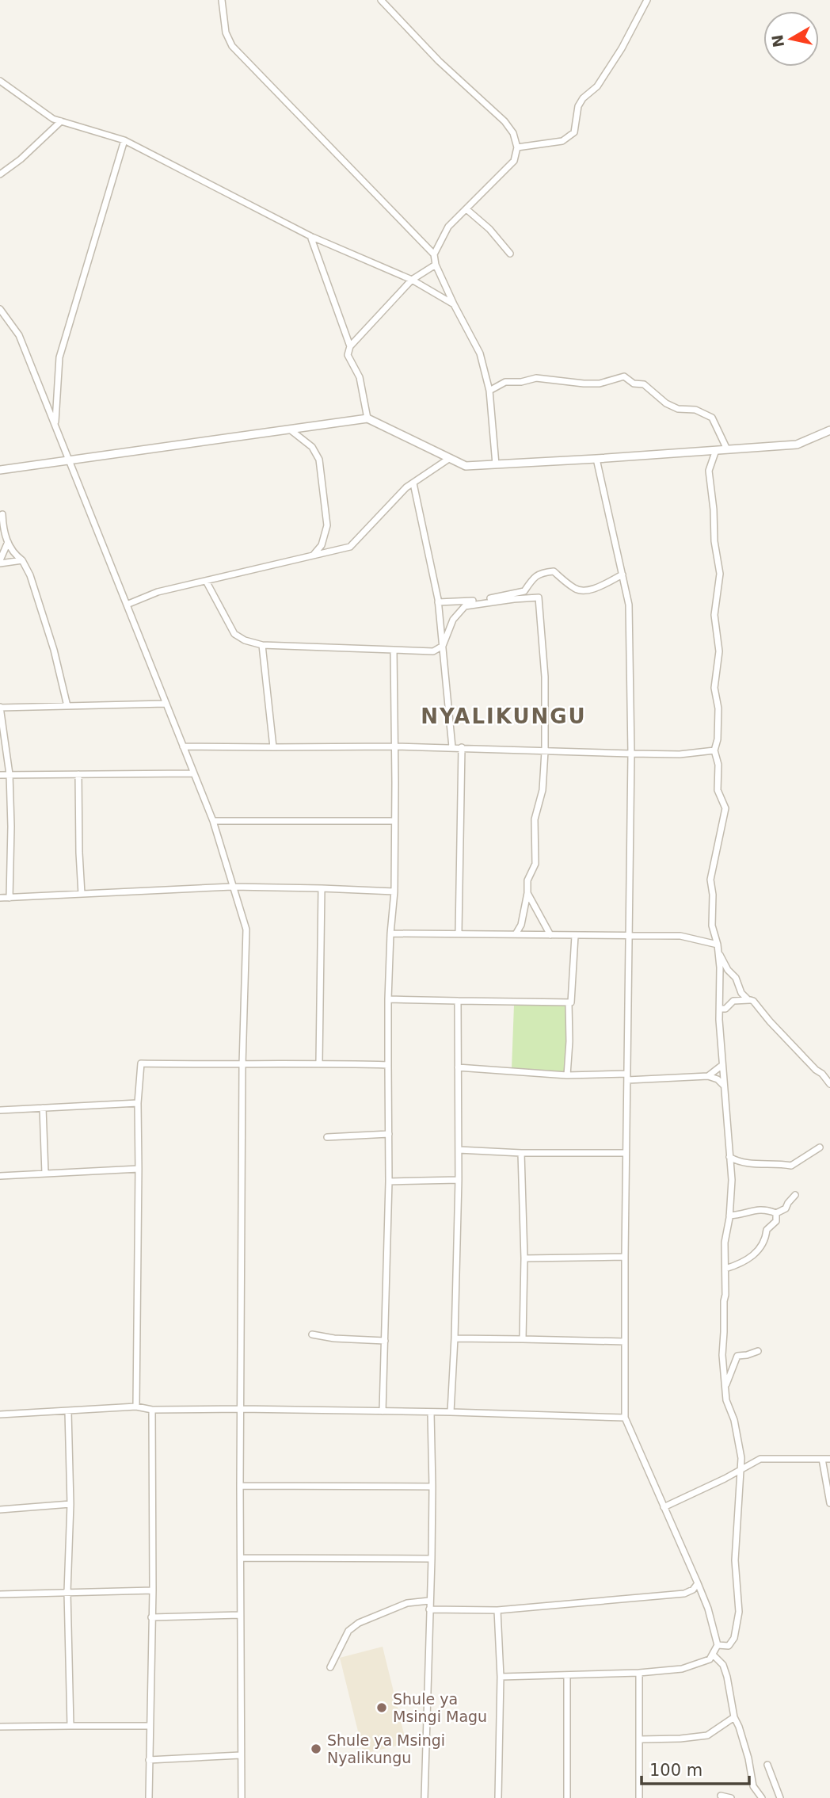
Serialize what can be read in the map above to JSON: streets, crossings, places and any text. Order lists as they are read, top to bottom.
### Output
{
  "districts": ["NYALIKUNGU"],
  "places": ["Shule ya Msingi Magu", "Shule ya Msingi Nyalikungu"],
  "scale_bar": "100 m",
  "north": "left"
}
